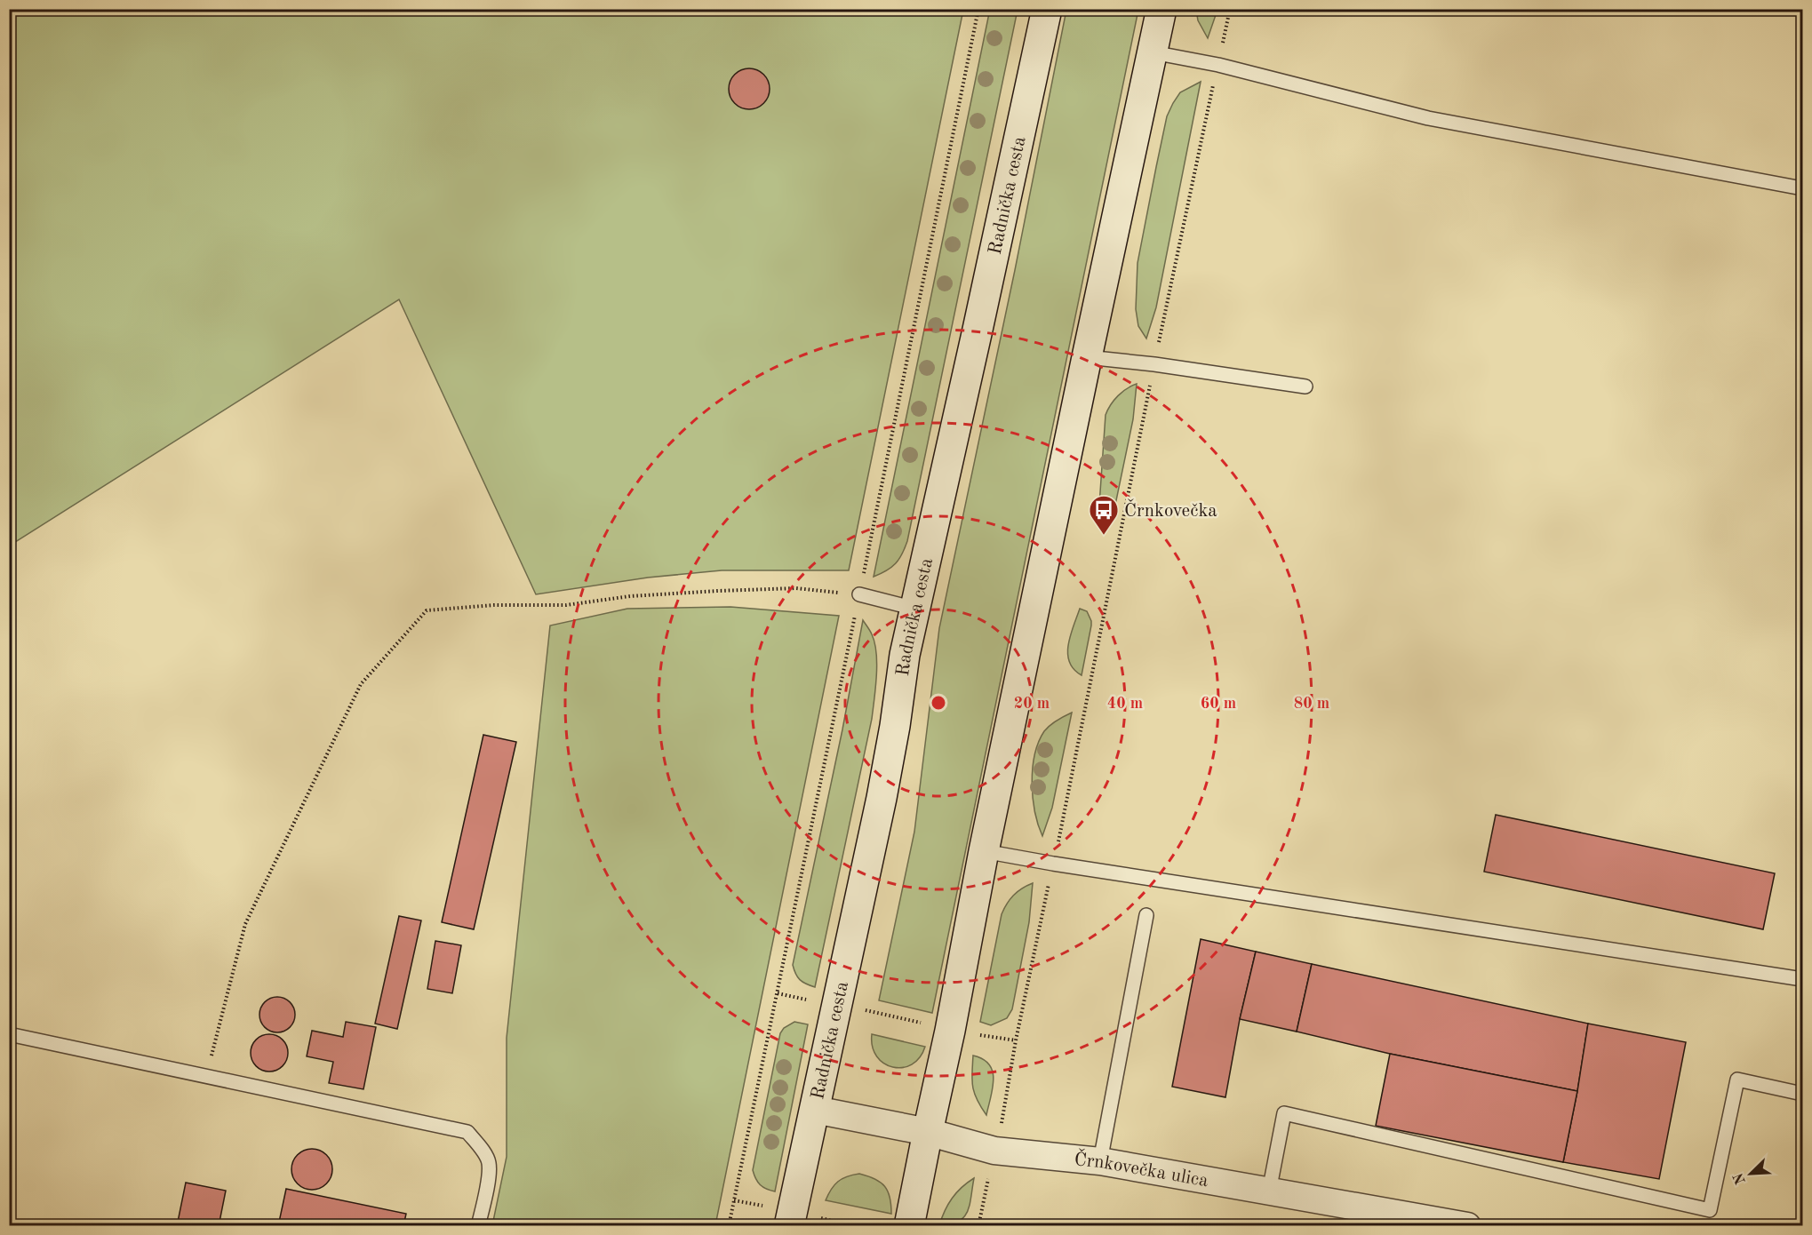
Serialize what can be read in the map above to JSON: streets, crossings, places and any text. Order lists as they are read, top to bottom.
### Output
{
  "streets": {
    "main road": ["Radnička cesta"],
    "street": ["Črnkovečka ulica"]
  },
  "crossings": [
    ["Radnička cesta", "Črnkovečka ulica"]
  ],
  "places": {
    "bus stop": ["Črnkovečka"]
  },
  "north": "bottom left",
  "rings": [
    "20 m",
    "40 m",
    "60 m",
    "80 m"
  ]
}
